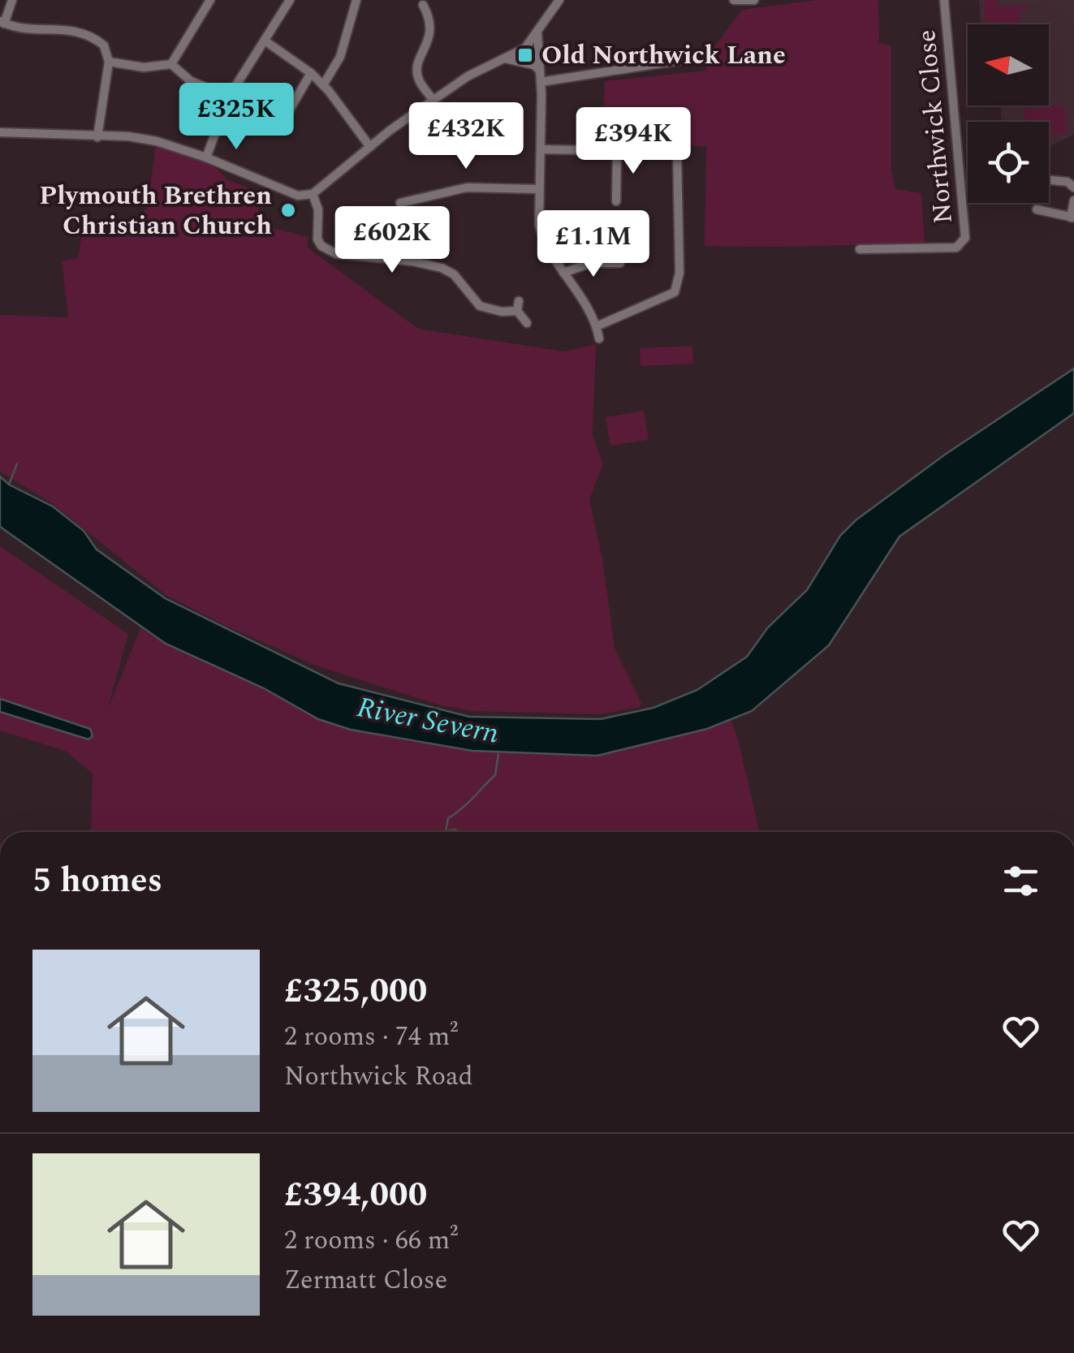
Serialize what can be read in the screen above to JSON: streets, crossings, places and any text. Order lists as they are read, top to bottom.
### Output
{
  "streets": {
    "street": ["Northwick Close"]
  },
  "water": ["River Severn"],
  "places": {
    "transit": ["Old Northwick Lane"],
    "other": ["Plymouth Brethren Christian Church"]
  },
  "north": "left",
  "page": {
    "price": [
      "£325K",
      "£432K",
      "£394K",
      "£602K",
      "£1.1M"
    ],
    "heading": "5 homes",
    "list": [
      {
        "name": "£325,000",
        "note": "2 rooms · 74 m² · Northwick Road"
      },
      {
        "name": "£394,000",
        "note": "2 rooms · 66 m² · Zermatt Close"
      }
    ]
  }
}
